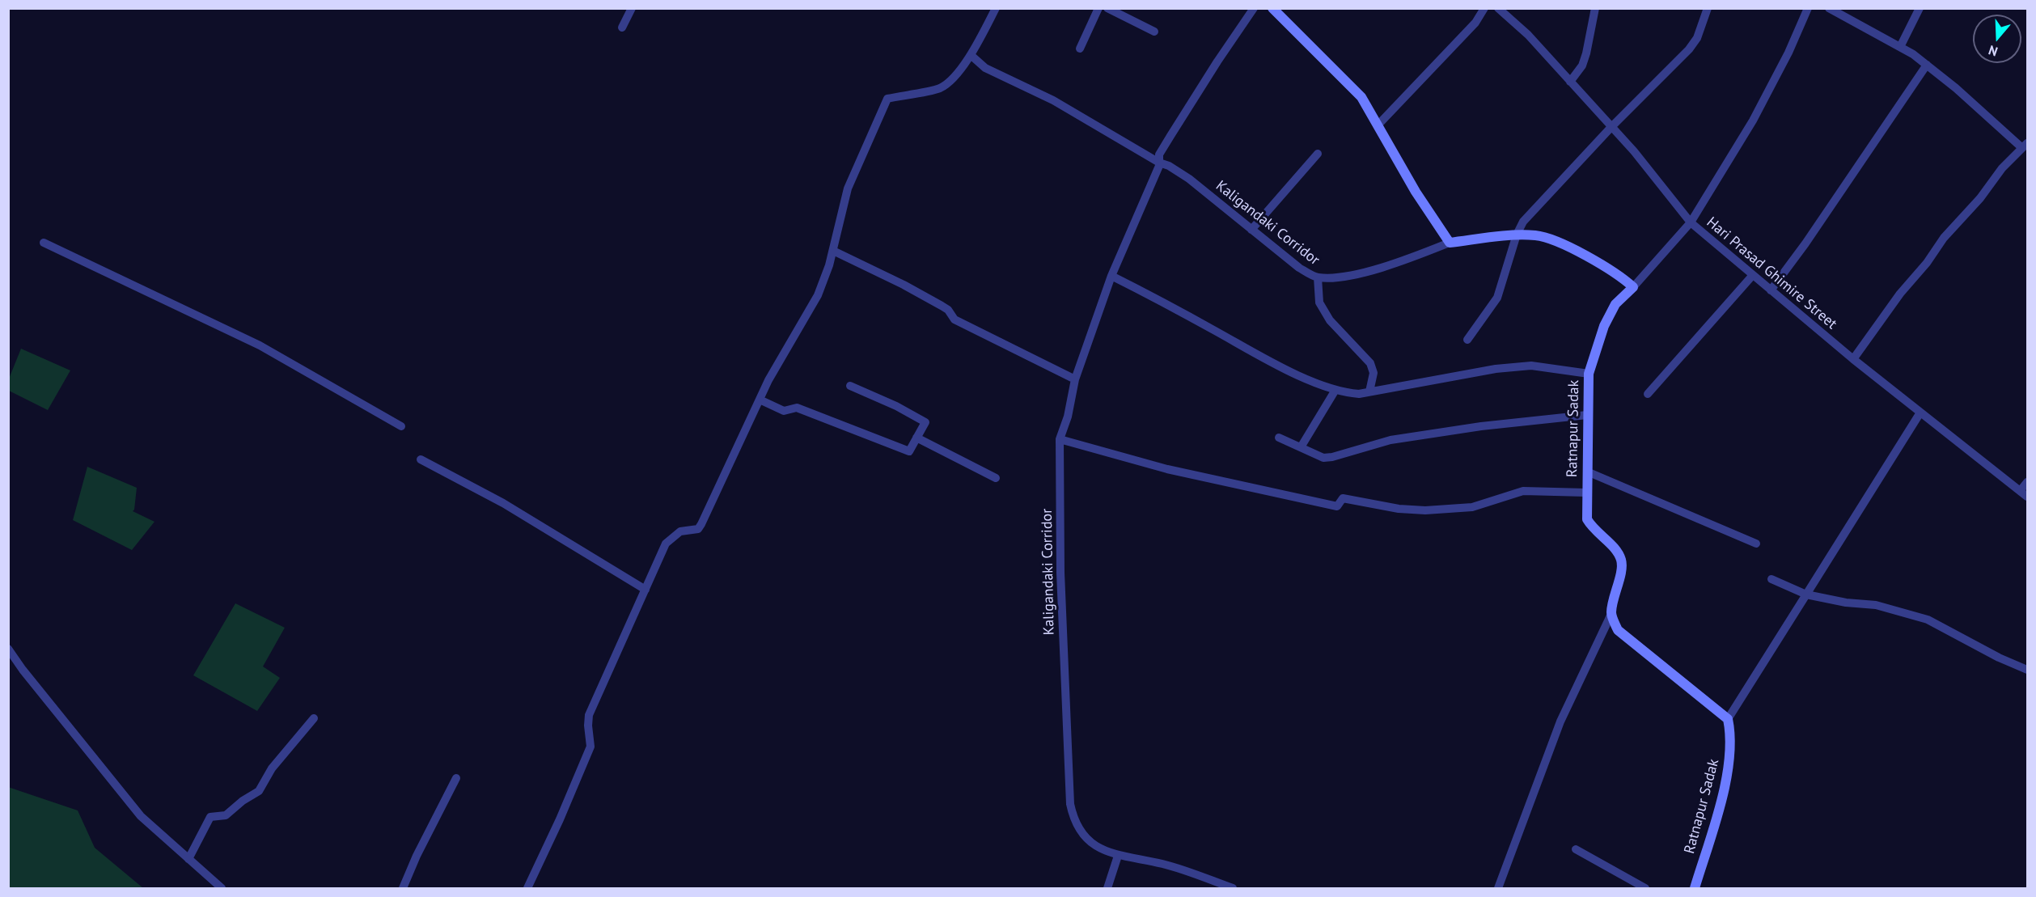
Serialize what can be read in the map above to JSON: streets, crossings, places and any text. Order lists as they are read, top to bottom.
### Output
{
  "streets": {
    "main road": ["Ratnapur Sadak"],
    "street": ["Kaligandaki Corridor", "Hari Prasad Ghimire Street"]
  },
  "north": "bottom"
}
